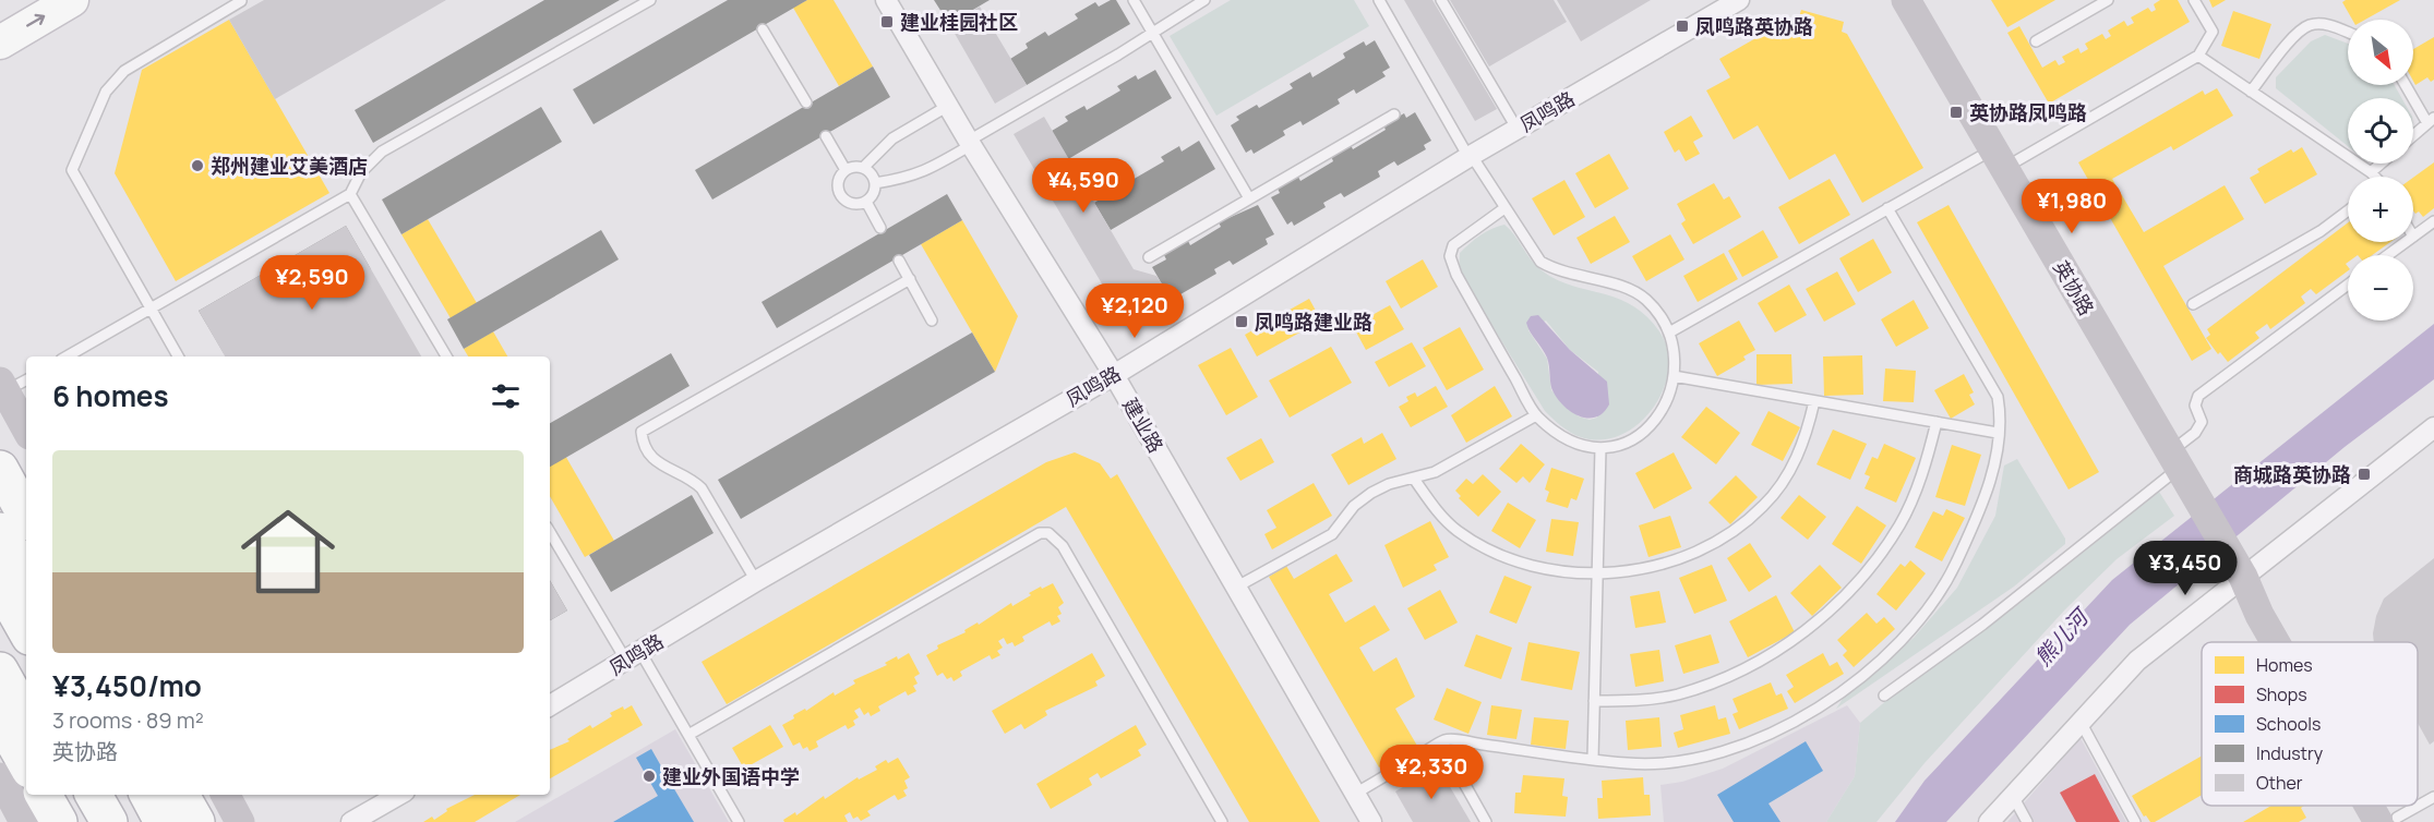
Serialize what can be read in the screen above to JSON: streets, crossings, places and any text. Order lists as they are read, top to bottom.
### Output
{
  "streets": {
    "street": ["凤鸣路", "英协路", "建业路"]
  },
  "crossings": [
    ["凤鸣路", "建业路"]
  ],
  "water": ["熊儿河"],
  "places": {
    "transit": [
      "建业桂园社区",
      "凤鸣路英协路",
      "英协路凤鸣路",
      "凤鸣路建业路",
      "商城路英协路"
    ],
    "other": ["郑州建业艾美酒店", "建业外国语中学"]
  },
  "legend": [
    "Homes",
    "Shops",
    "Schools",
    "Industry",
    "Other"
  ],
  "north": "bottom right",
  "page": {
    "map_buttons": ["+", "−"],
    "price": [
      "¥4,590",
      "¥1,980",
      "¥2,590",
      "¥2,120",
      "¥3,450",
      "¥2,330"
    ],
    "heading": "6 homes",
    "list": [
      {
        "name": "¥3,450/mo",
        "note": "3 rooms · 89 m² · 英协路"
      }
    ]
  }
}
